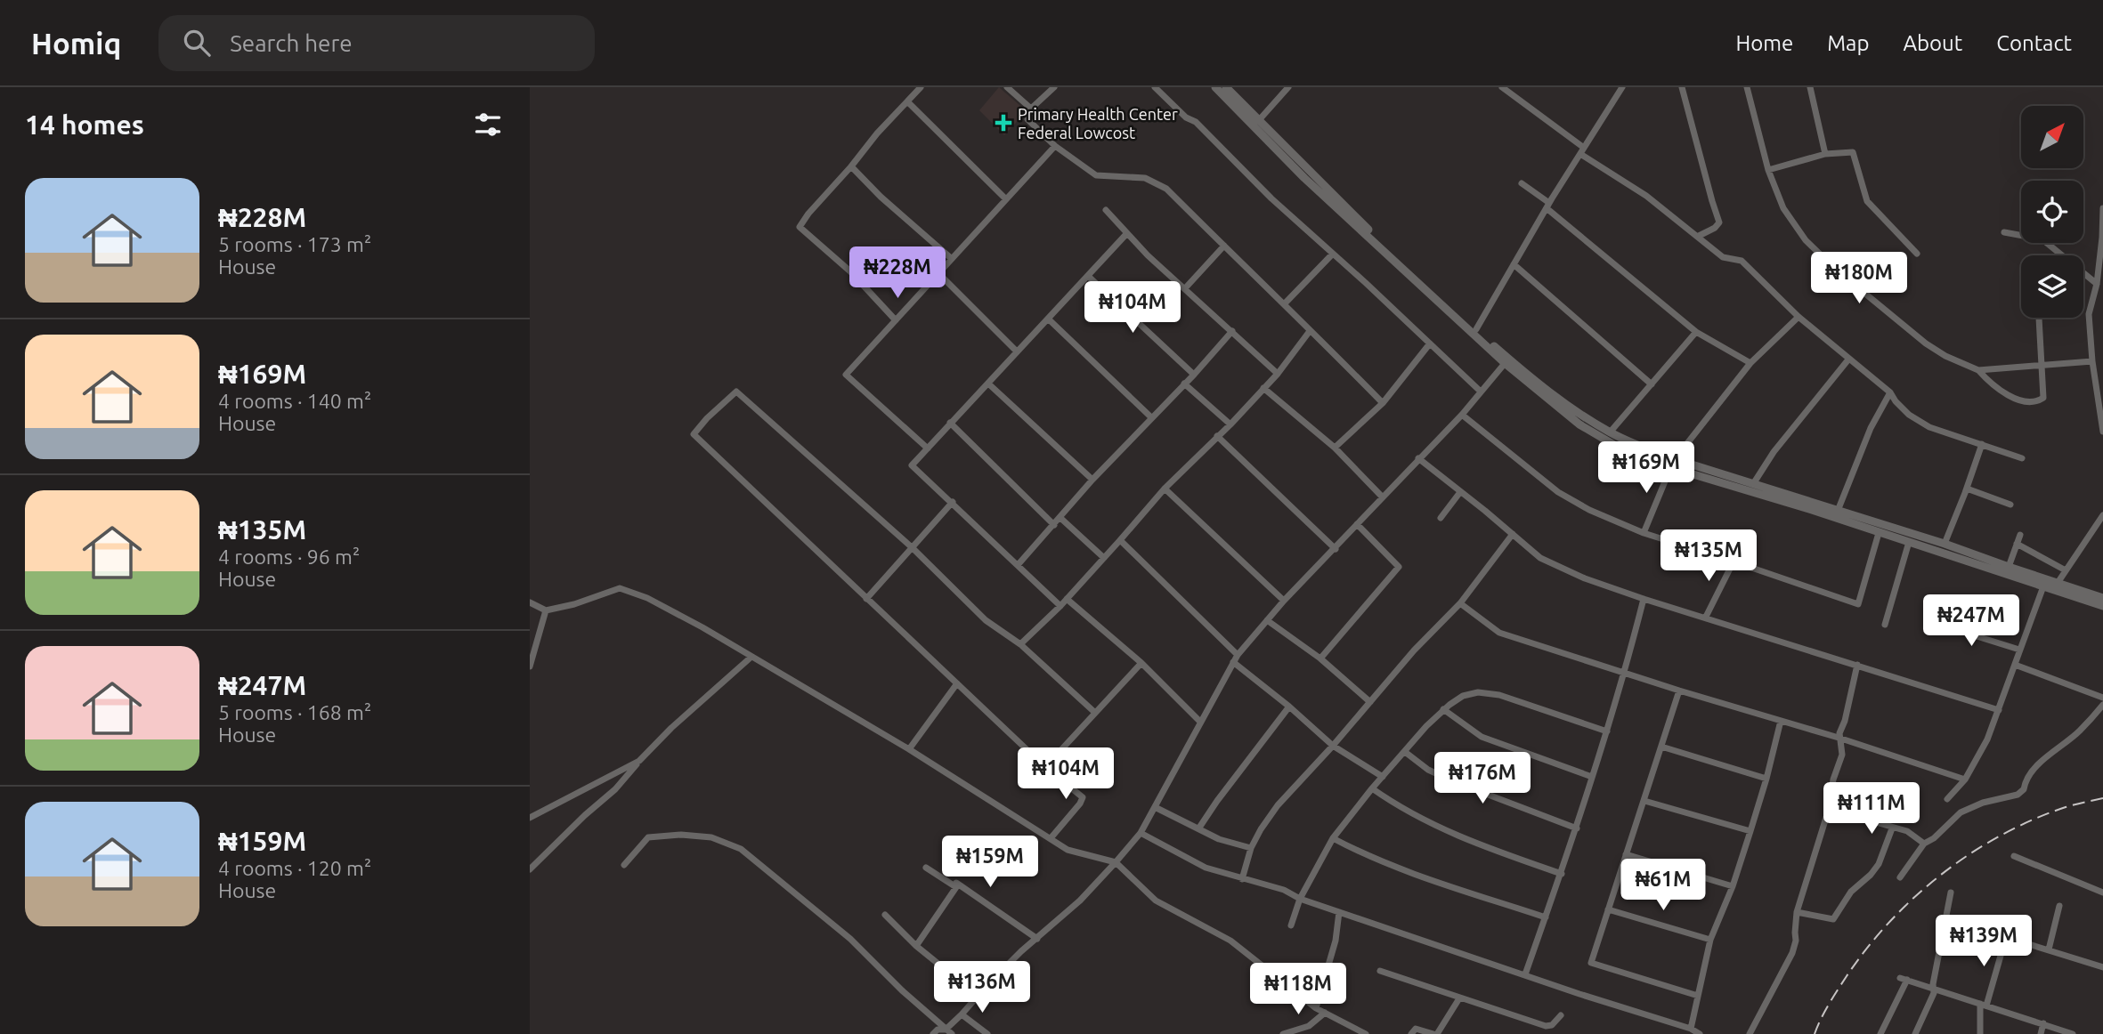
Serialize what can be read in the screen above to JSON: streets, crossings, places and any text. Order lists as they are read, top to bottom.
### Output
{
  "places": {
    "health": ["Primary Health Center Federal Lowcost"]
  },
  "north": "top right",
  "page": {
    "header": "Homiq",
    "search": "Search here",
    "nav": [
      "Home",
      "Map",
      "About",
      "Contact"
    ],
    "heading": "14 homes",
    "list": [
      {
        "name": "₦228M",
        "note": "5 rooms · 173 m² · House"
      },
      {
        "name": "₦169M",
        "note": "4 rooms · 140 m² · House"
      },
      {
        "name": "₦135M",
        "note": "4 rooms · 96 m² · House"
      },
      {
        "name": "₦247M",
        "note": "5 rooms · 168 m² · House"
      },
      {
        "name": "₦159M",
        "note": "4 rooms · 120 m² · House"
      }
    ],
    "price": [
      "₦228M",
      "₦180M",
      "₦104M",
      "₦169M",
      "₦135M",
      "₦247M",
      "₦104M",
      "₦176M",
      "₦111M",
      "₦159M",
      "₦61M",
      "₦139M",
      "₦136M",
      "₦118M"
    ]
  }
}
